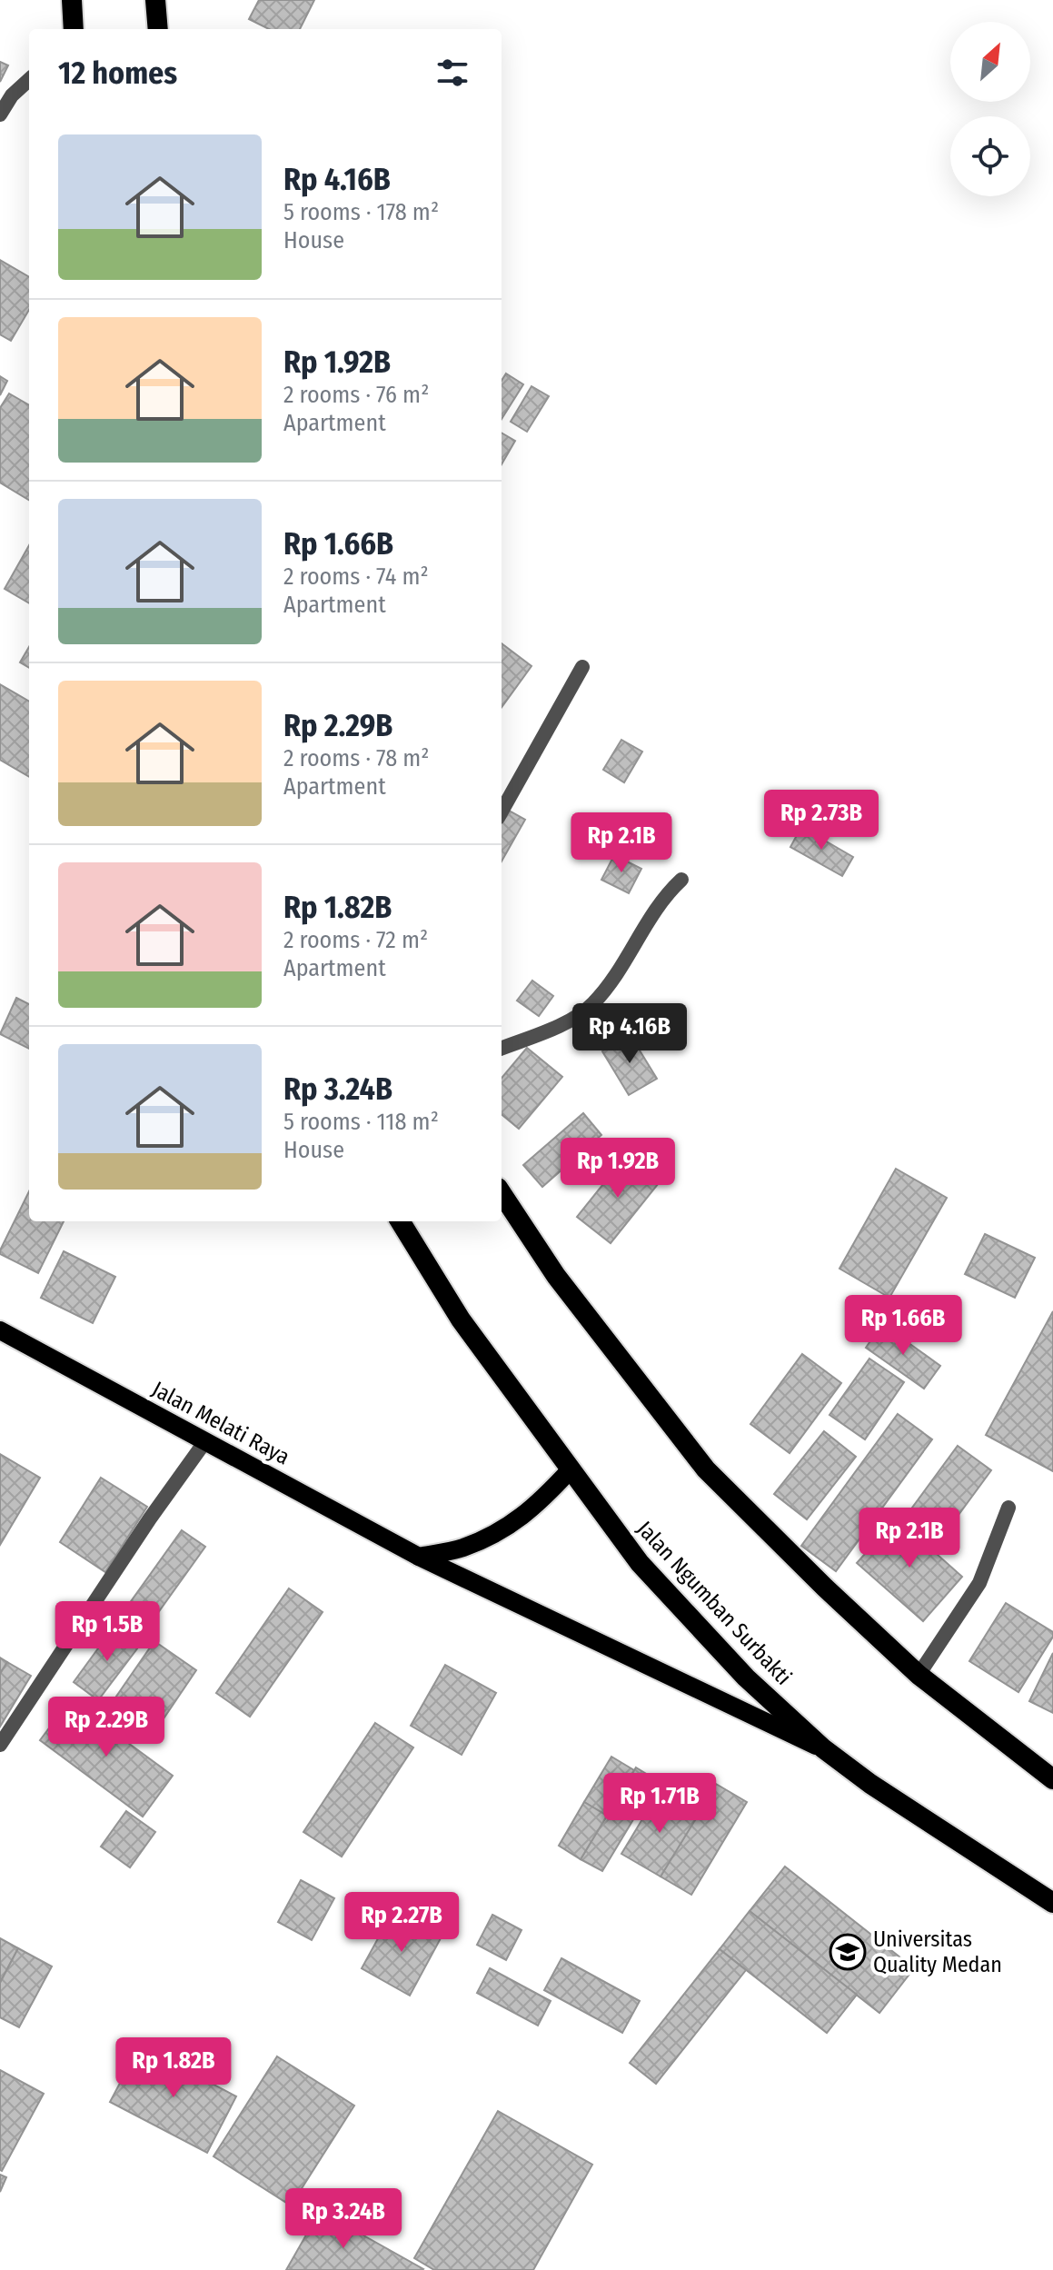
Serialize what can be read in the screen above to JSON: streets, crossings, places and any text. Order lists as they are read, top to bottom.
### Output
{
  "streets": {
    "highway": ["Jalan Ngumban Surbakti"],
    "main road": ["Jalan Melati Raya"]
  },
  "crossings": [
    ["Jalan Melati Raya", "Jalan Ngumban Surbakti"]
  ],
  "places": {
    "school or university": ["Universitas Quality Medan"]
  },
  "north": "top right",
  "page": {
    "heading": "12 homes",
    "list": [
      {
        "name": "Rp 4.16B",
        "note": "5 rooms · 178 m² · House"
      },
      {
        "name": "Rp 1.92B",
        "note": "2 rooms · 76 m² · Apartment"
      },
      {
        "name": "Rp 1.66B",
        "note": "2 rooms · 74 m² · Apartment"
      },
      {
        "name": "Rp 2.29B",
        "note": "2 rooms · 78 m² · Apartment"
      },
      {
        "name": "Rp 1.82B",
        "note": "2 rooms · 72 m² · Apartment"
      },
      {
        "name": "Rp 3.24B",
        "note": "5 rooms · 118 m² · House"
      }
    ],
    "price": [
      "Rp 2.73B",
      "Rp 2.1B",
      "Rp 4.16B",
      "Rp 1.92B",
      "Rp 1.66B",
      "Rp 2.1B",
      "Rp 1.5B",
      "Rp 2.29B",
      "Rp 1.71B",
      "Rp 2.27B",
      "Rp 1.82B",
      "Rp 3.24B"
    ]
  }
}
